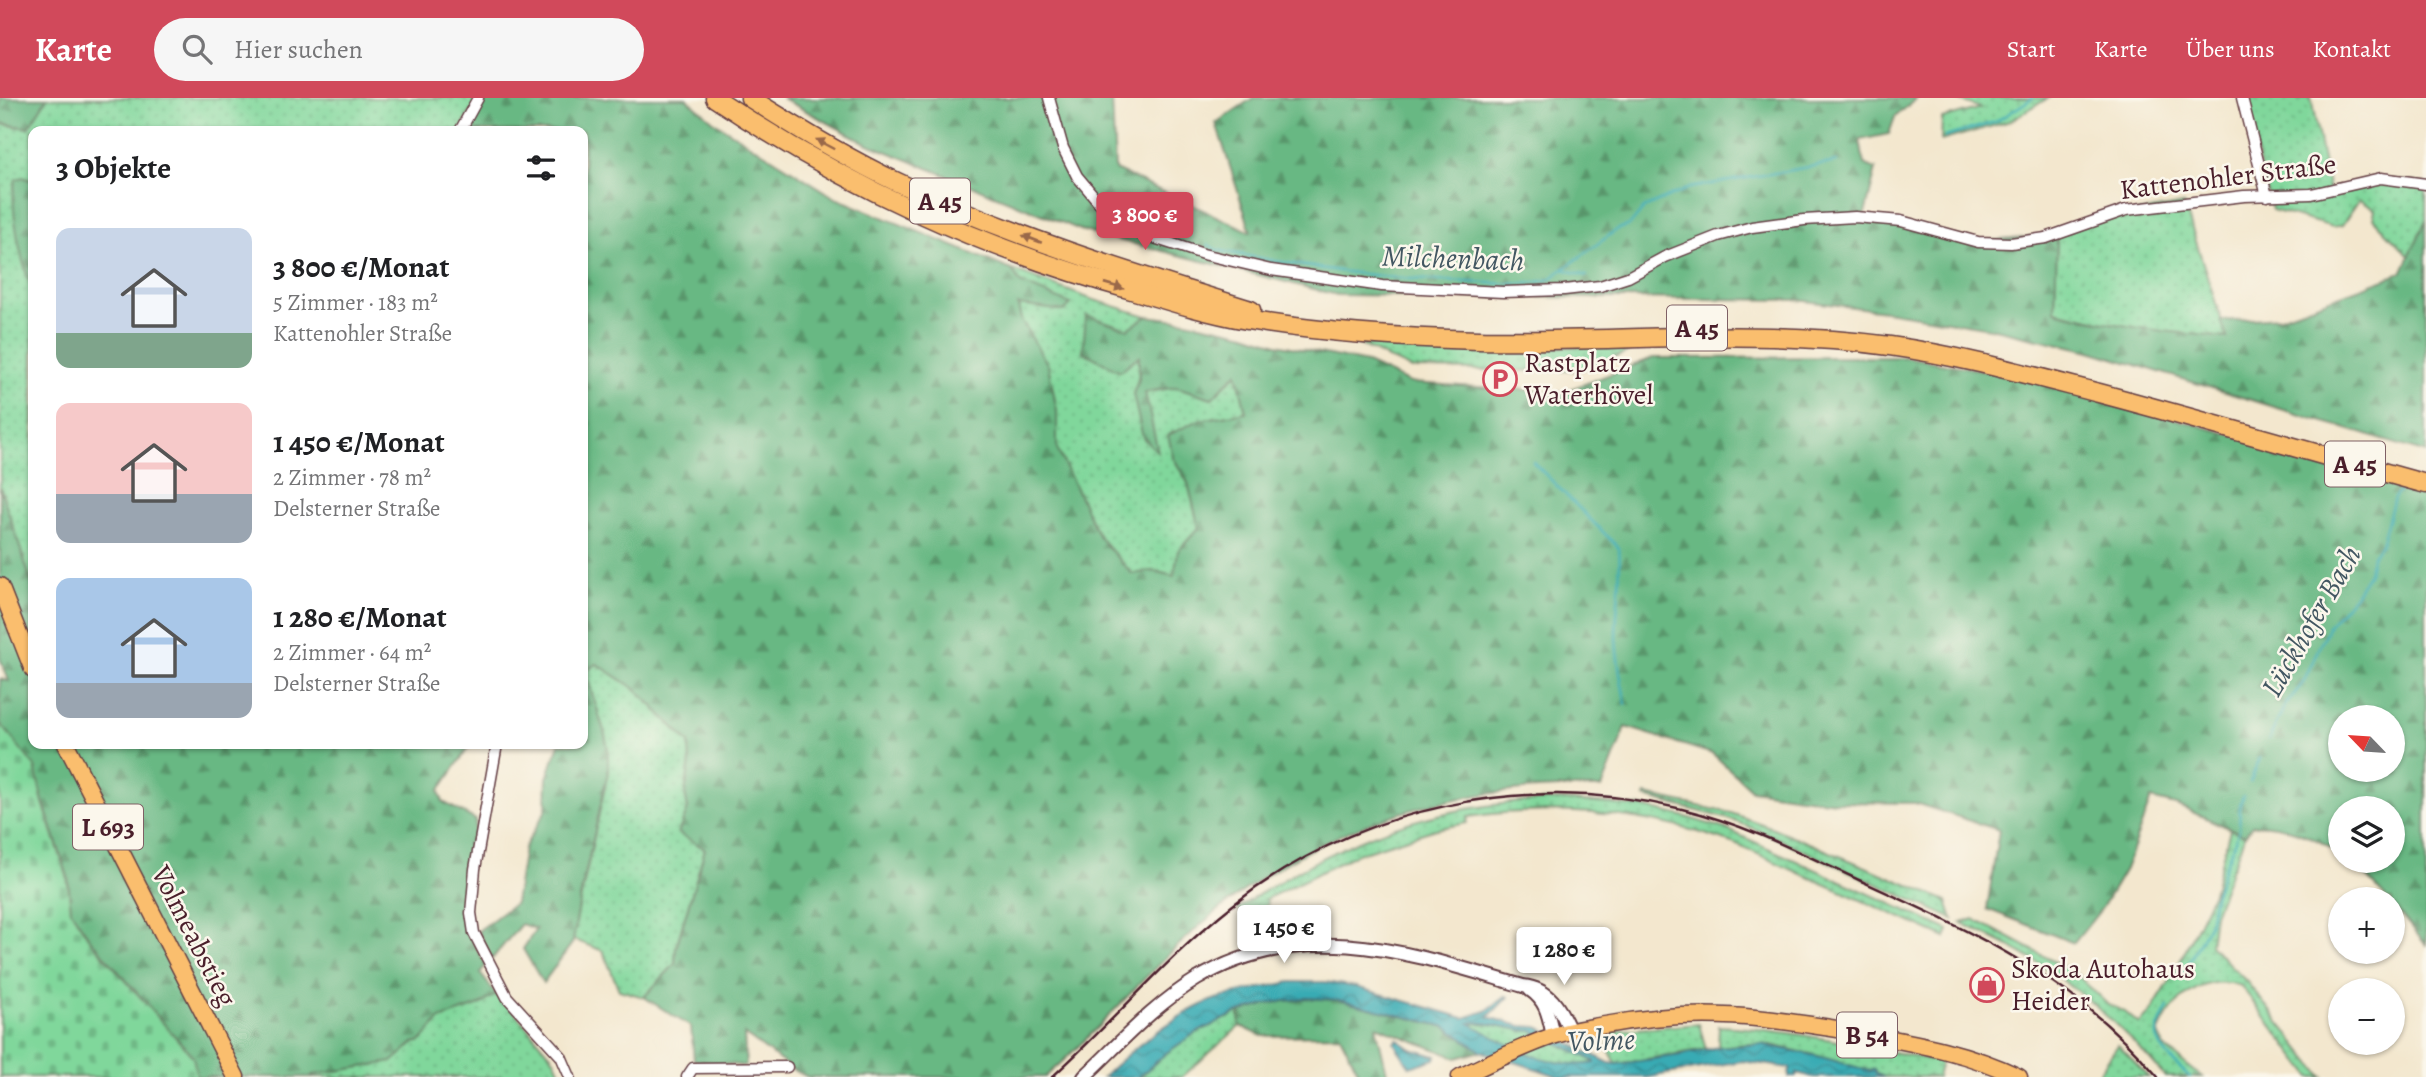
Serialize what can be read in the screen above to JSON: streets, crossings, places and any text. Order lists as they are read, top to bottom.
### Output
{
  "streets": {
    "highway": ["A 45"],
    "main road": ["L 693", "Volmeabstieg", "B 54"],
    "street": ["Kattenohler Straße"]
  },
  "water": ["Milchenbach", "Lückhofer Bach", "Volme"],
  "places": {
    "parking": ["Rastplatz Waterhövel"],
    "shop": ["Skoda Autohaus Heider"]
  },
  "north": "top left",
  "page": {
    "header": "Karte",
    "search": "Hier suchen",
    "nav": [
      "Start",
      "Karte",
      "Über uns",
      "Kontakt"
    ],
    "heading": "3 Objekte",
    "price": ["3 800 €", "1 450 €", "1 280 €"],
    "list": [
      {
        "name": "3 800 €/Monat",
        "note": "5 Zimmer · 183 m² · Kattenohler Straße"
      },
      {
        "name": "1 450 €/Monat",
        "note": "2 Zimmer · 78 m² · Delsterner Straße"
      },
      {
        "name": "1 280 €/Monat",
        "note": "2 Zimmer · 64 m² · Delsterner Straße"
      }
    ],
    "map_buttons": ["+", "−"]
  }
}
